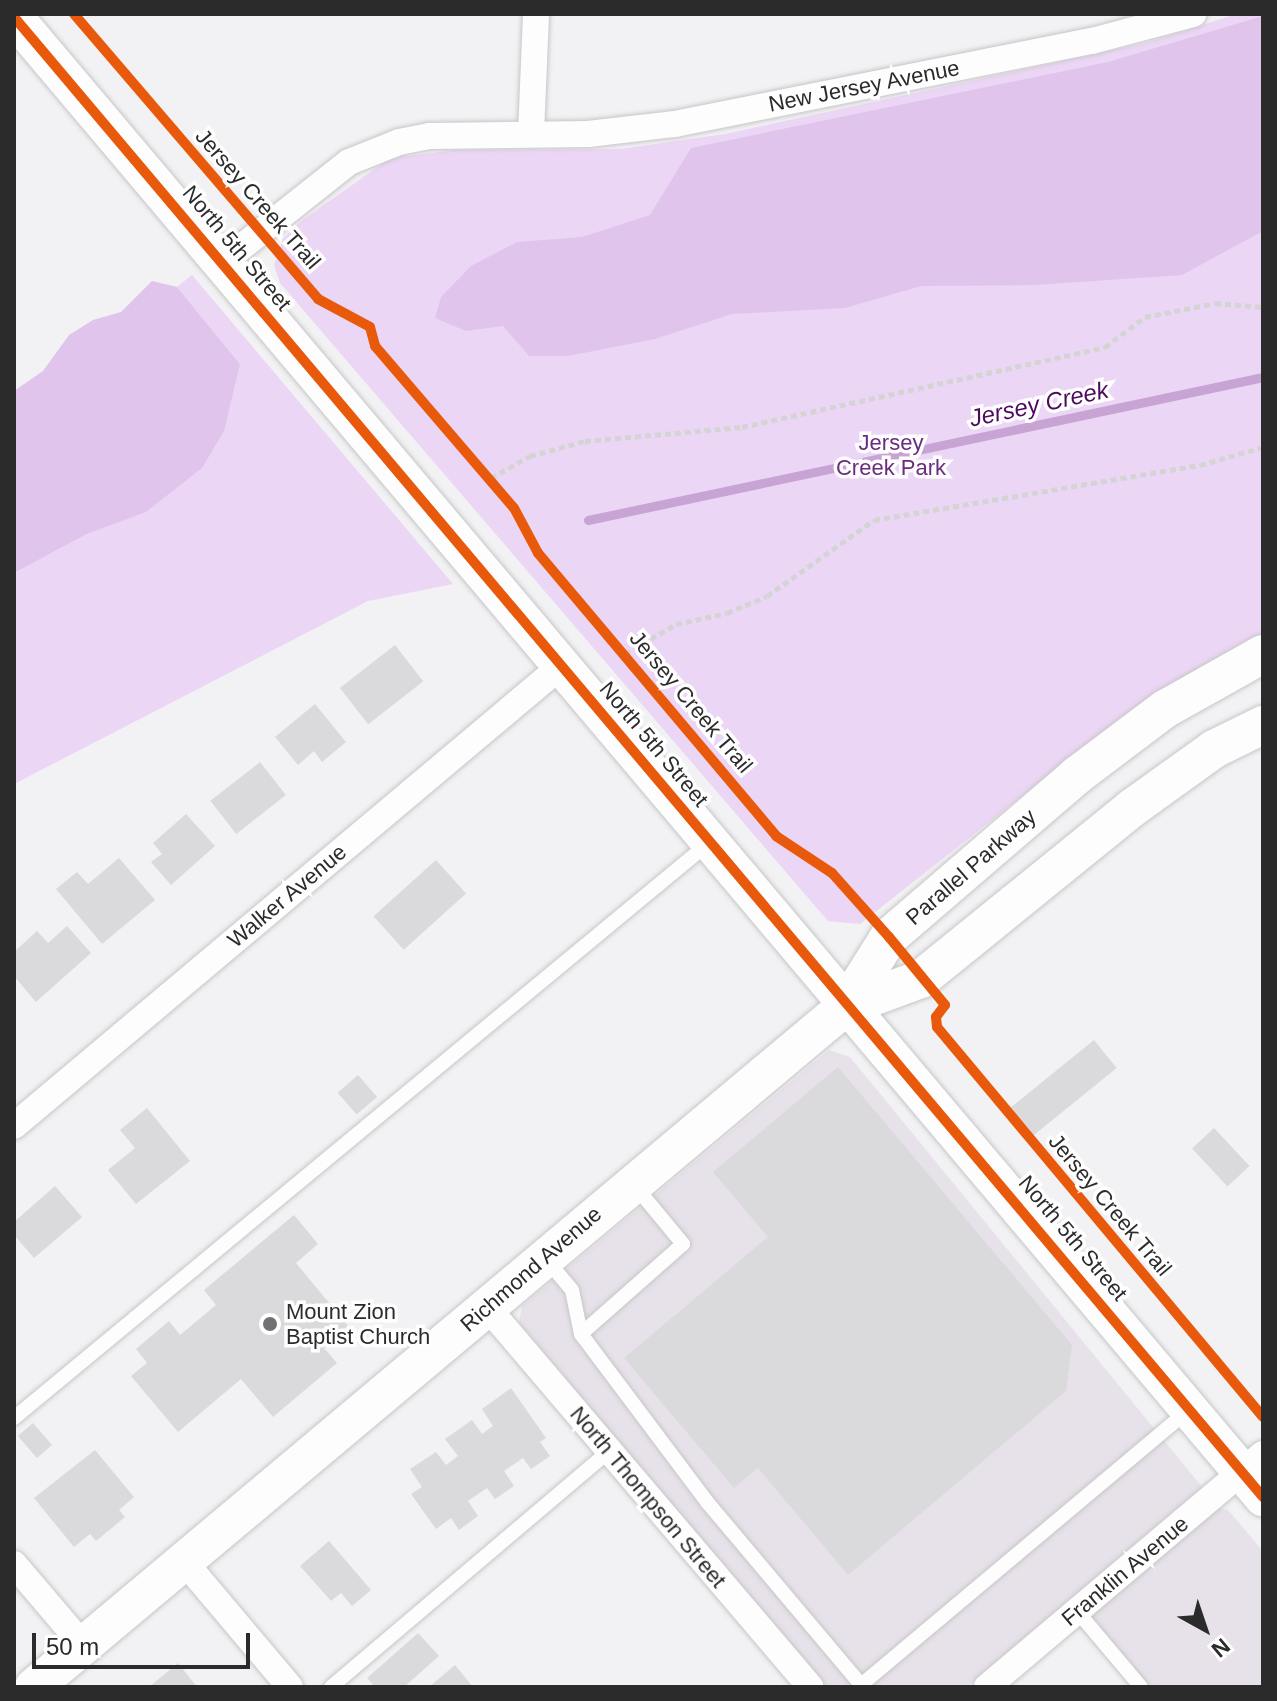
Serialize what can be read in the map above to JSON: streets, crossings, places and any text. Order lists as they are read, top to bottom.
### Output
{
  "streets": {
    "street": [
      "New Jersey Avenue",
      "North 5th Street",
      "Parallel Parkway",
      "Walker Avenue",
      "Richmond Avenue",
      "North Thompson Street",
      "Franklin Avenue"
    ],
    "cycle path": ["Jersey Creek Trail"]
  },
  "crossings": [
    ["New Jersey Avenue", "North 5th Street"],
    ["North 5th Street", "Parallel Parkway"],
    ["North 5th Street", "Walker Avenue"],
    ["North 5th Street", "Richmond Avenue"],
    ["North 5th Street", "Franklin Avenue"],
    ["Parallel Parkway", "Richmond Avenue"],
    ["Richmond Avenue", "North Thompson Street"]
  ],
  "water": ["Jersey Creek"],
  "parks": ["Jersey Creek Park"],
  "places": ["Mount Zion Baptist Church"],
  "scale_bar": "50 m",
  "north": "bottom right"
}
